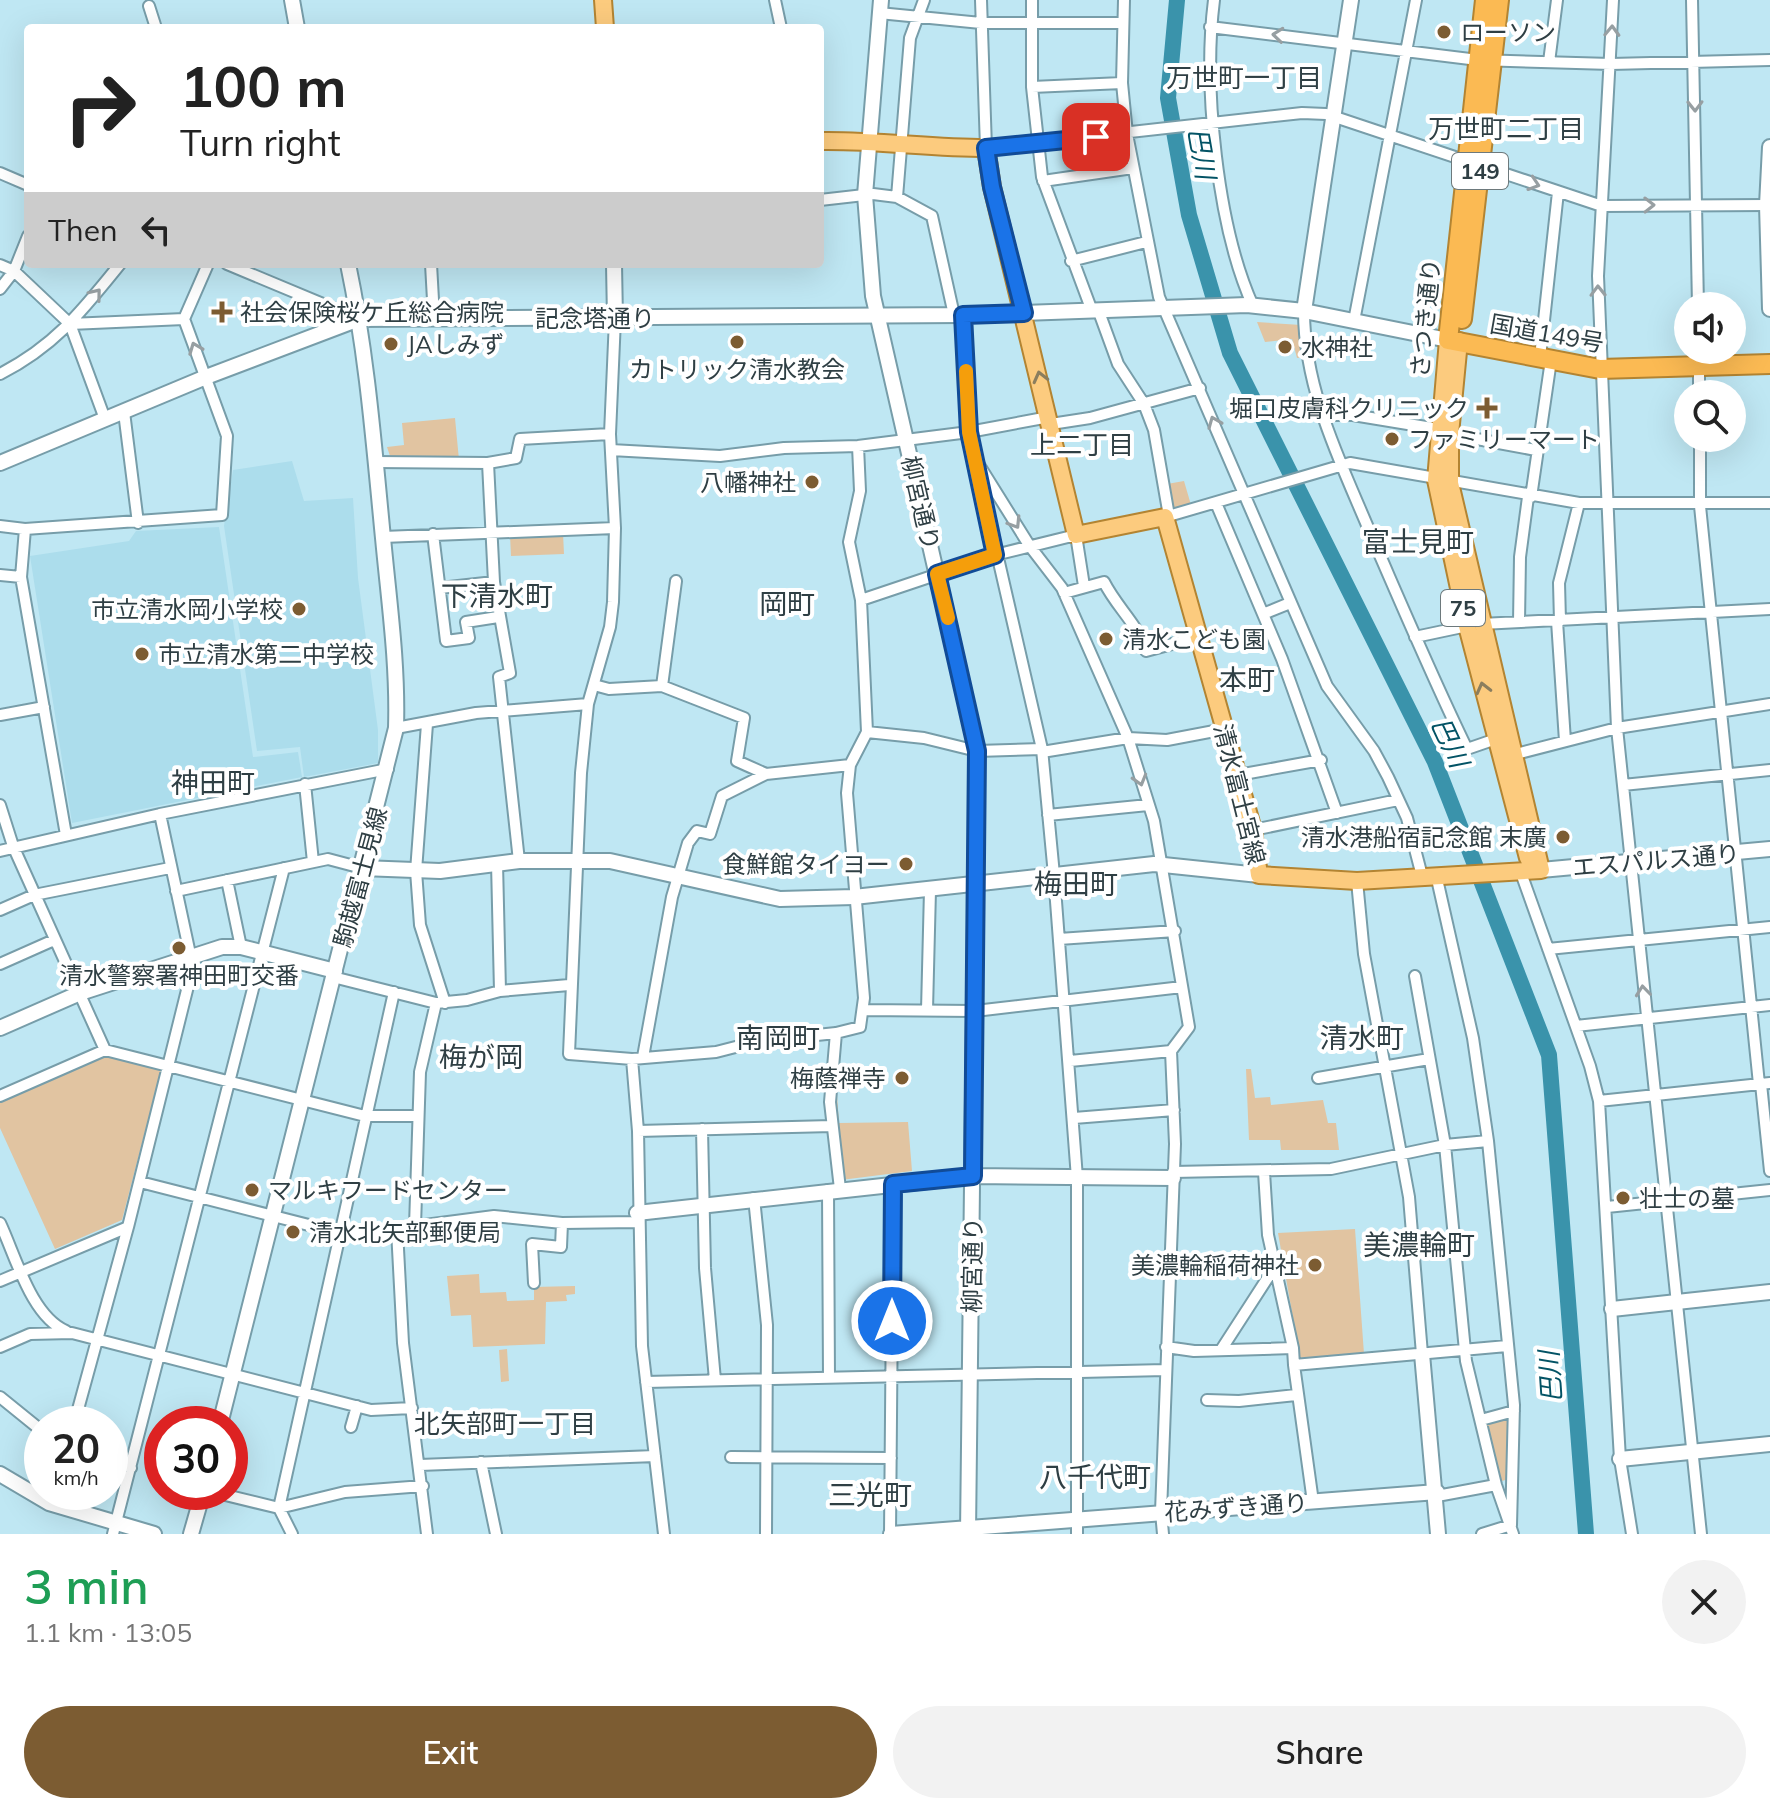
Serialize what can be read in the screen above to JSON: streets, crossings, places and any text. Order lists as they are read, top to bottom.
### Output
{
  "streets": {
    "highway": ["149", "さつき通り", "国道149号"],
    "main road": ["75", "清水富士宮線"],
    "street": [
      "記念塔通り",
      "柳宮通り",
      "エスパルス通り",
      "駒越富士見線",
      "花みずき通り"
    ]
  },
  "crossings": [
    ["記念塔通り", "さつき通り"],
    ["記念塔通り", "国道149号"],
    ["記念塔通り", "柳宮通り"],
    ["記念塔通り", "駒越富士見線"],
    ["さつき通り", "国道149号"],
    ["さつき通り", "清水富士宮線"],
    ["さつき通り", "エスパルス通り"],
    ["柳宮通り", "花みずき通り"],
    ["清水富士宮線", "エスパルス通り"]
  ],
  "districts": [
    "万世町一丁目",
    "万世町二丁目",
    "上二丁目",
    "富士見町",
    "下清水町",
    "岡町",
    "本町",
    "神田町",
    "梅田町",
    "南岡町",
    "清水町",
    "梅が岡",
    "美濃輪町",
    "北矢部町一丁目",
    "八千代町",
    "三光町"
  ],
  "water": ["巴川"],
  "places": {
    "other": [
      "ローソン",
      "カトリック清水教会",
      "JAしみず",
      "水神社",
      "ファミリーマート",
      "八幡神社",
      "市立清水岡小学校",
      "清水こども園",
      "市立清水第二中学校",
      "清水港船宿記念館 末廣",
      "食鮮館タイヨー",
      "清水警察署神田町交番",
      "梅蔭禅寺",
      "マルキフードセンター",
      "壮士の墓",
      "清水北矢部郵便局",
      "美濃輪稲荷神社"
    ],
    "health": ["社会保険桜ケ丘総合病院", "堀口皮膚科クリニック"]
  },
  "page": {
    "turn": ["100 m", "Turn right"],
    "then": "Then",
    "speed": "20 km/h",
    "limit": "30",
    "heading": ["3 min", "1.1 km · 13:05"],
    "buttons": ["Exit", "Share"]
  }
}
